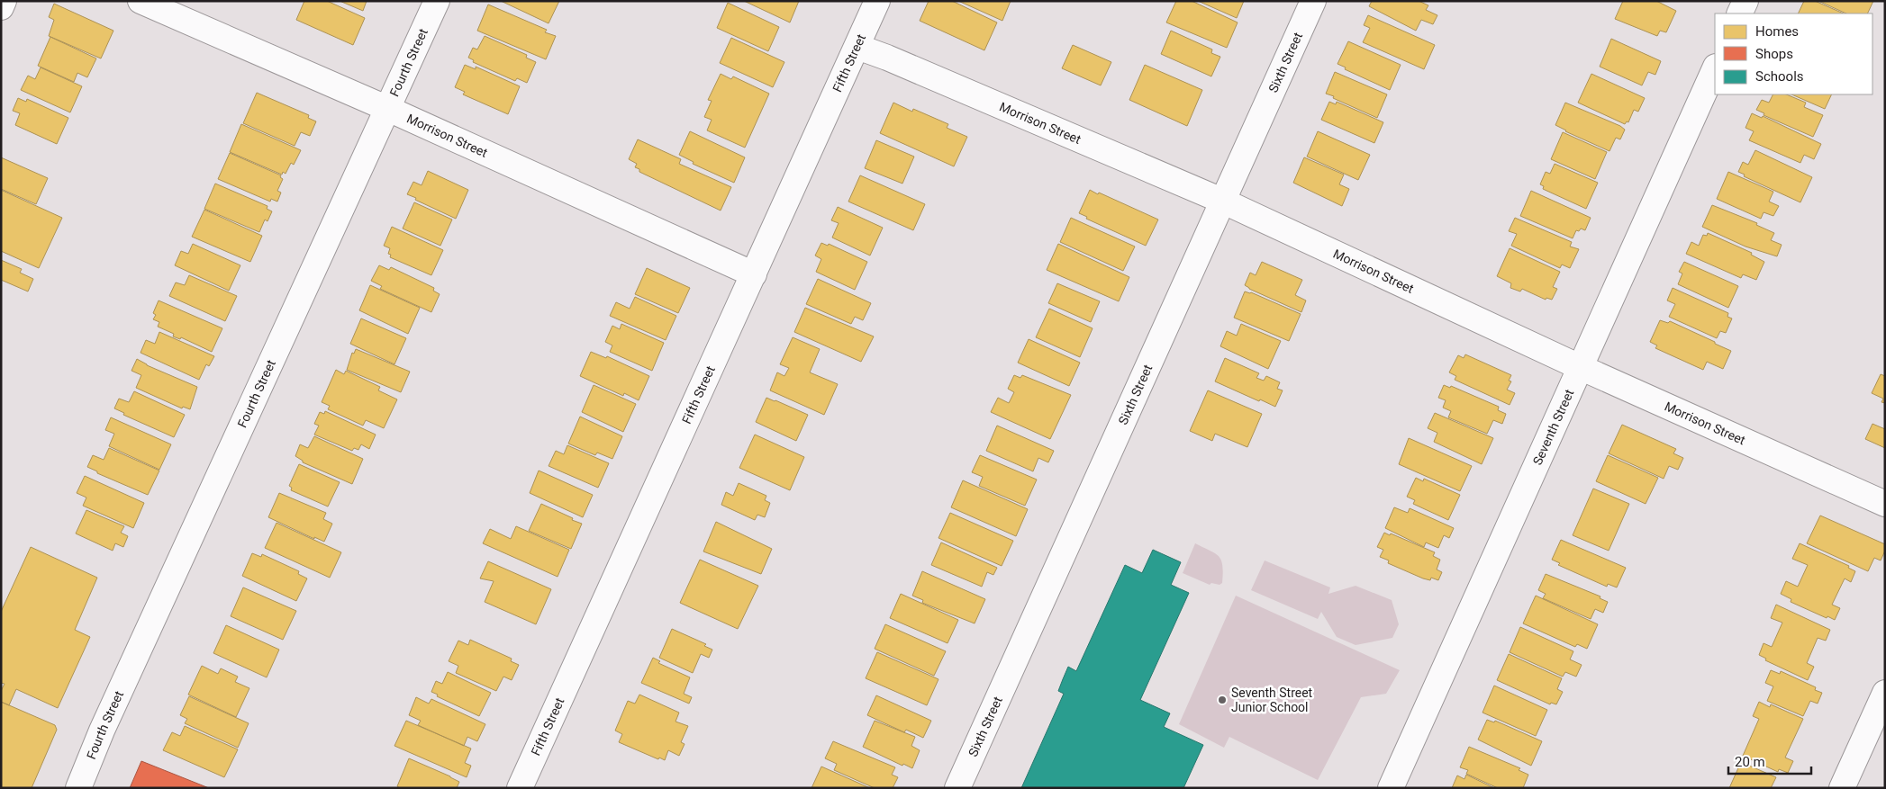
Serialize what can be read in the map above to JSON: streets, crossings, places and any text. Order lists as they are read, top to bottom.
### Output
{
  "streets": {
    "street": [
      "Fourth Street",
      "Fifth Street",
      "Sixth Street",
      "Morrison Street",
      "Seventh Street"
    ]
  },
  "crossings": [
    ["Fourth Street", "Morrison Street"],
    ["Fifth Street", "Morrison Street"],
    ["Sixth Street", "Morrison Street"],
    ["Morrison Street", "Seventh Street"]
  ],
  "places": ["Seventh Street Junior School"],
  "legend": ["Homes", "Shops", "Schools"],
  "scale_bar": "20 m"
}
